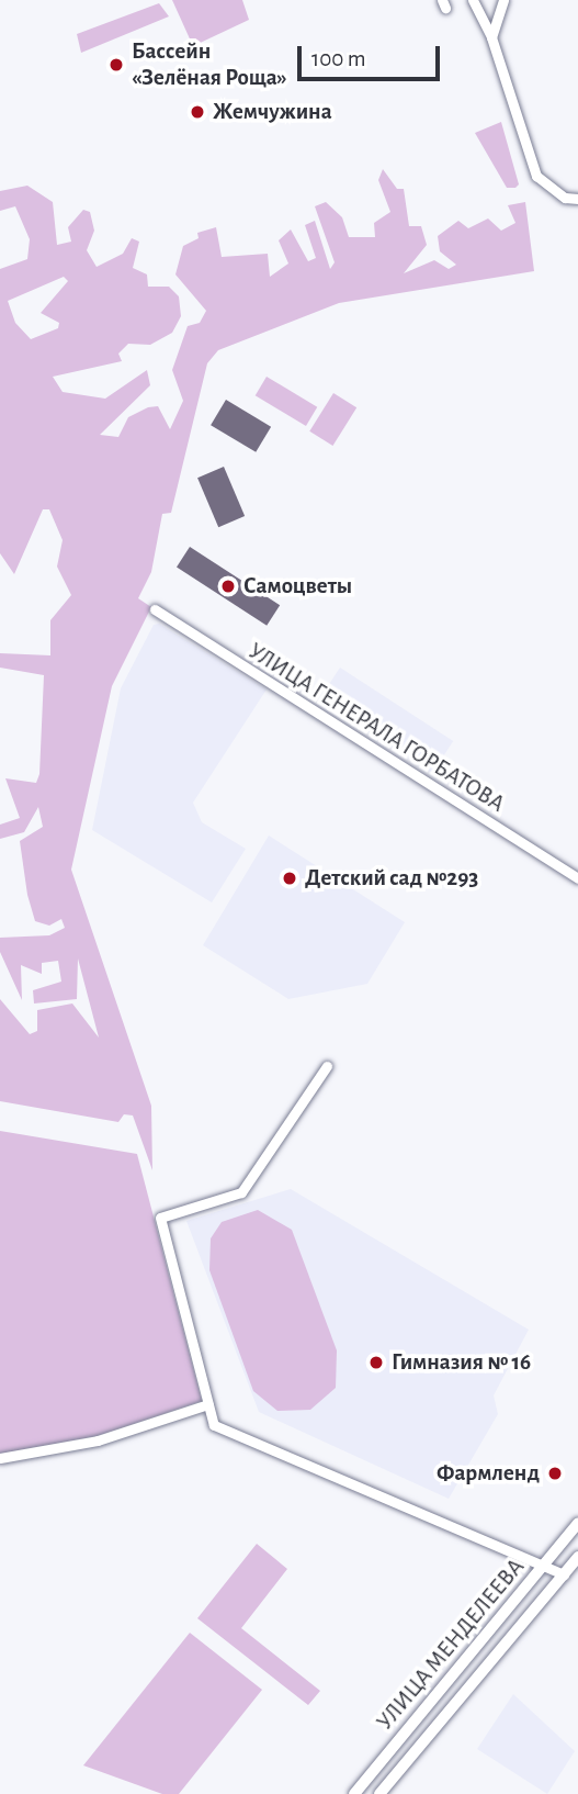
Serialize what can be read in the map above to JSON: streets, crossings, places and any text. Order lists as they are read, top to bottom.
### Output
{
  "streets": {
    "main road": ["УЛИЦА МЕНДЕЛЕЕВА"],
    "street": ["УЛИЦА ГЕНЕРАЛА ГОРБАТОВА"]
  },
  "places": [
    "Бассейн «Зелёная Роща»",
    "Жемчужина",
    "Самоцветы",
    "Детский сад №293",
    "Гимназия № 16",
    "Фармленд"
  ],
  "scale_bar": "100 m"
}
